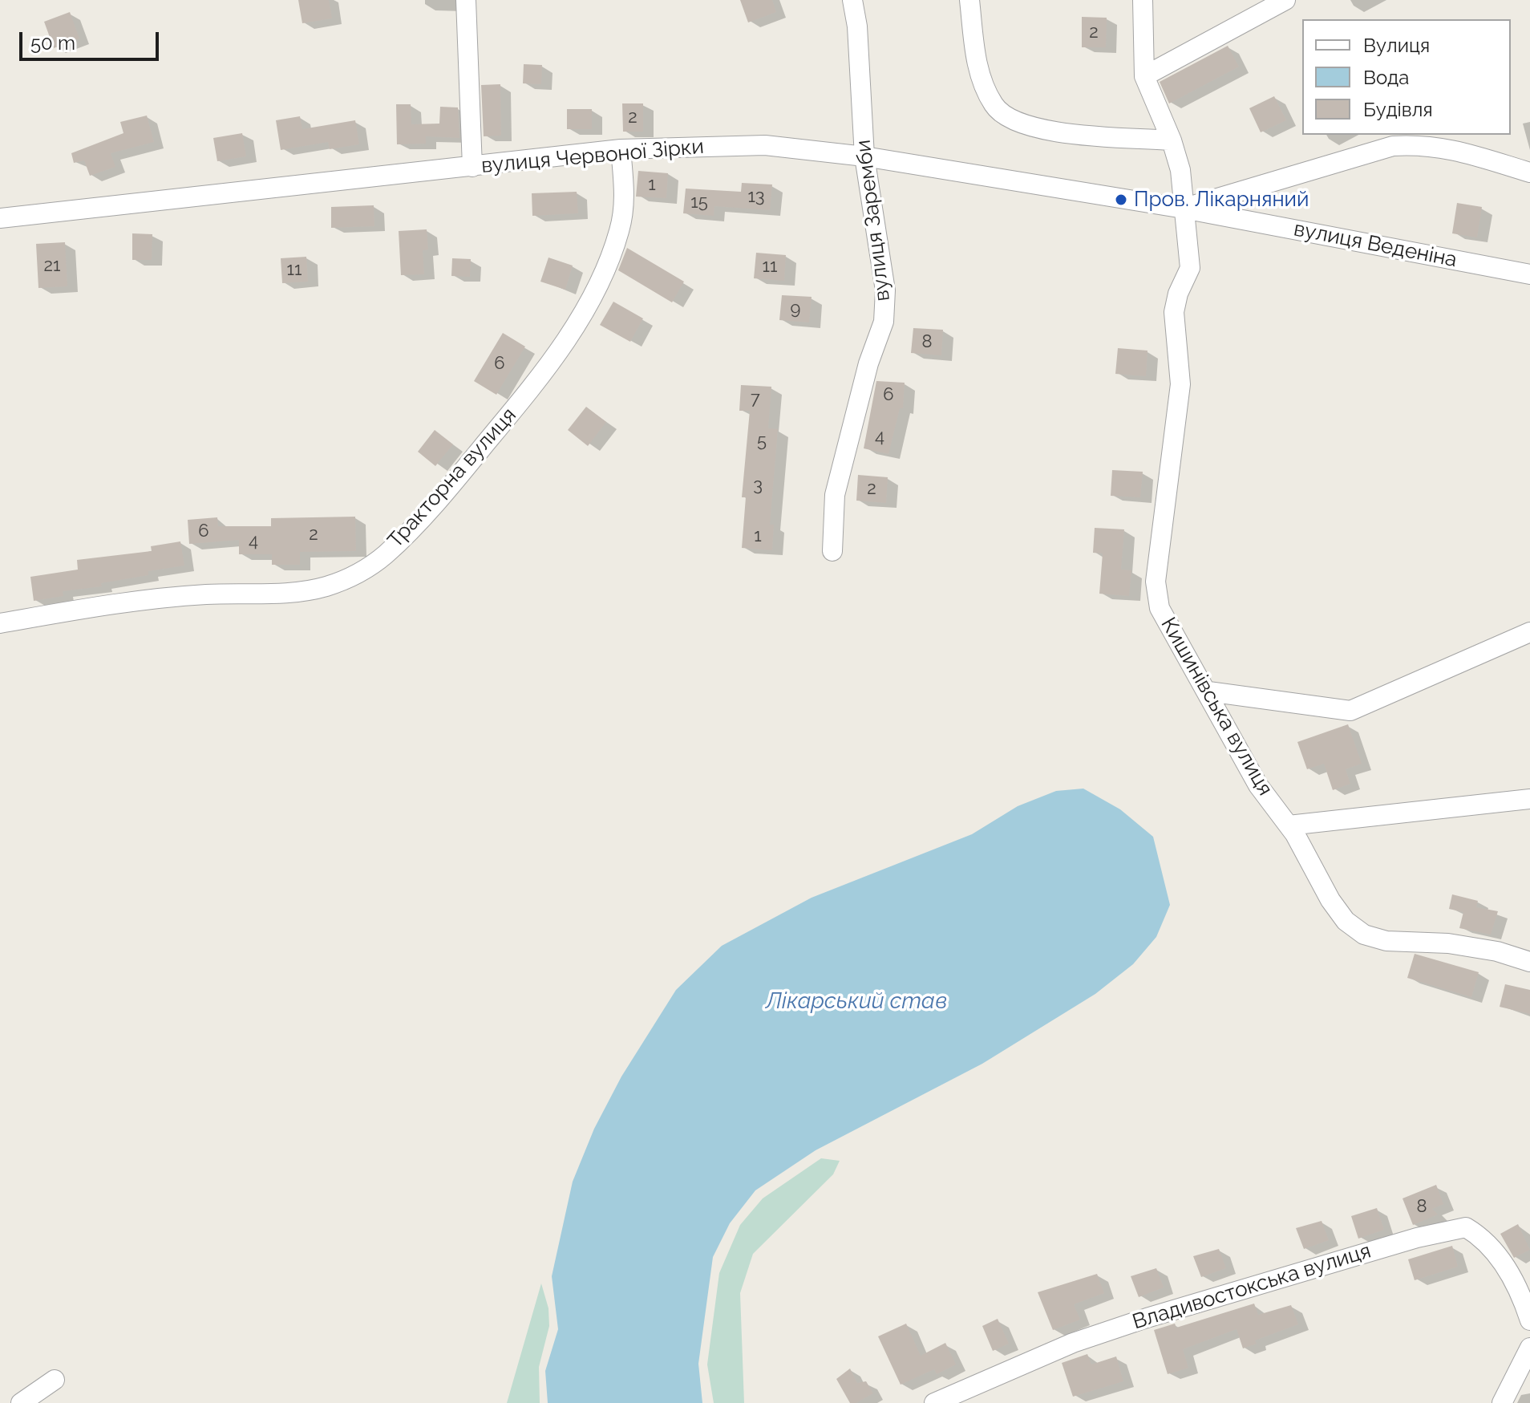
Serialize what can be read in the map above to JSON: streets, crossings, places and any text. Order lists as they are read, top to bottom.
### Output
{
  "streets": {
    "street": [
      "вулиця Червоної Зірки",
      "вулиця Заремби",
      "вулиця Веденіна",
      "Тракторна вулиця",
      "Кишинівська вулиця",
      "Владивостокська вулиця"
    ]
  },
  "crossings": [
    ["вулиця Червоної Зірки", "вулиця Заремби"],
    ["вулиця Червоної Зірки", "вулиця Веденіна"],
    ["вулиця Червоної Зірки", "Тракторна вулиця"],
    ["вулиця Червоної Зірки", "Кишинівська вулиця"],
    ["вулиця Веденіна", "Кишинівська вулиця"]
  ],
  "water": ["Лікарський став"],
  "places": ["Пров. Лікарняний"],
  "house_numbers": [
    "2",
    "2",
    "1",
    "13",
    "15",
    "21",
    "11",
    "11",
    "9",
    "8",
    "6",
    "6",
    "7",
    "4",
    "5",
    "3",
    "2",
    "6",
    "2",
    "1",
    "4",
    "8"
  ],
  "legend": ["Вулиця", "Вода", "Будівля"],
  "scale_bar": "50 m"
}
